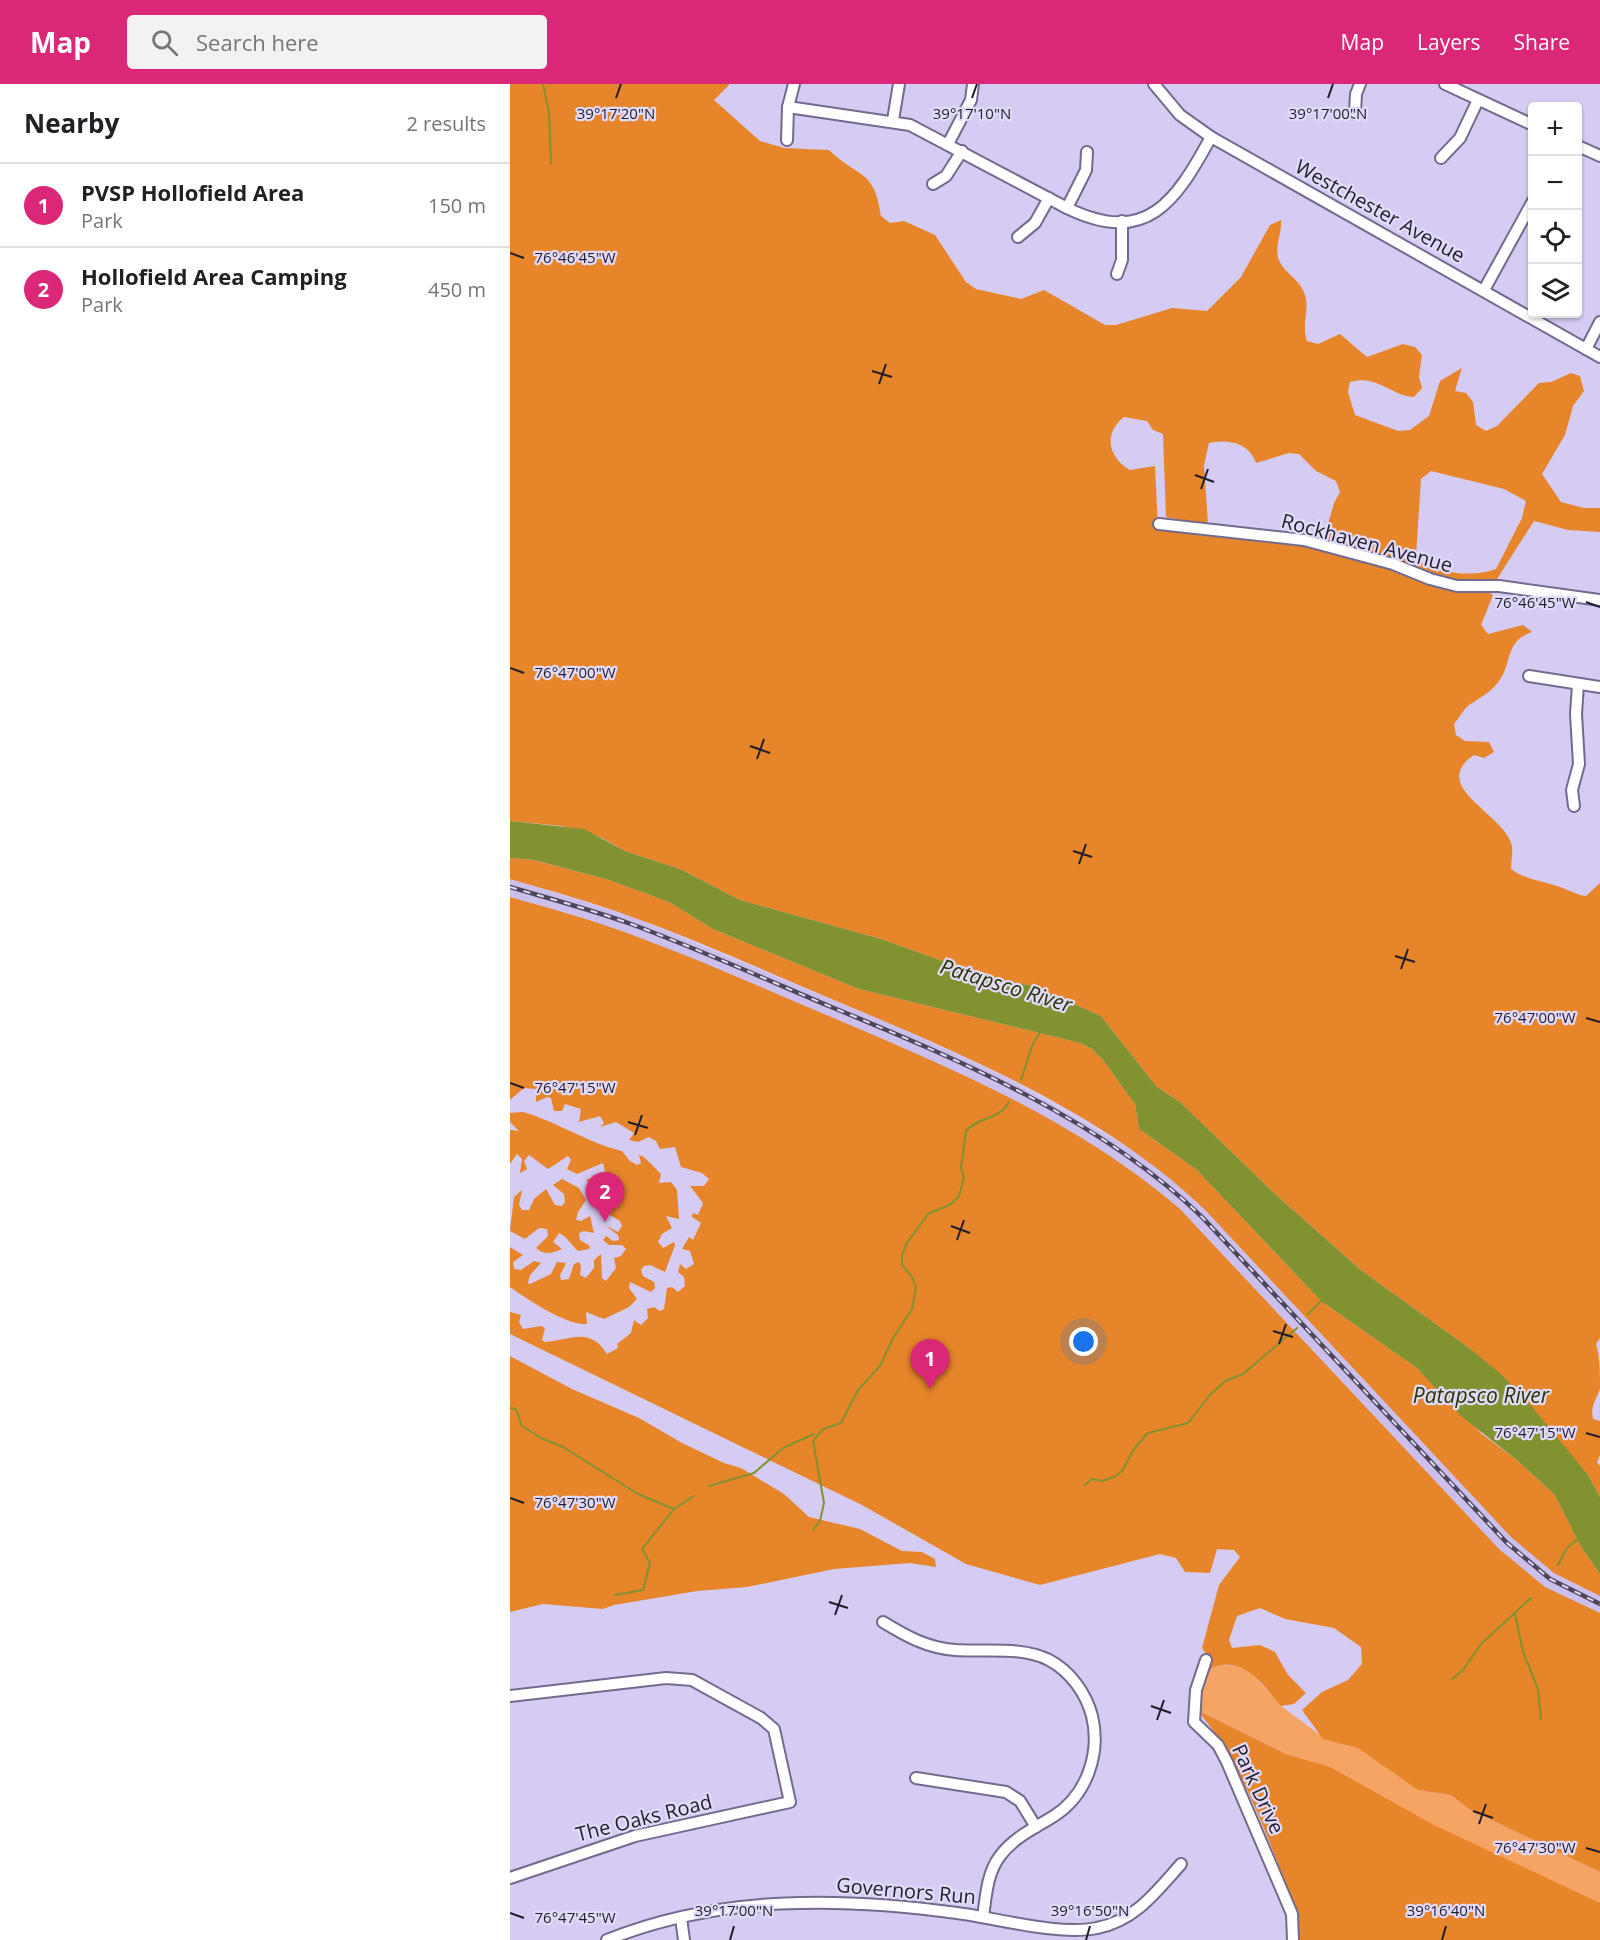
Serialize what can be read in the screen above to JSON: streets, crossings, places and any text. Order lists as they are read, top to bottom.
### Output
{
  "streets": {
    "street": [
      "Westchester Avenue",
      "Rockhaven Avenue",
      "Park Drive",
      "The Oaks Road",
      "Governors Run"
    ]
  },
  "water": ["Patapsco River"],
  "page": {
    "header": "Map",
    "search": "Search here",
    "nav": ["Map", "Layers", "Share"],
    "heading": ["Nearby", "2 results"],
    "map_buttons": ["+", "−"],
    "list": [
      {
        "mark": "1",
        "name": "PVSP Hollofield Area",
        "note": "Park",
        "value": "150 m"
      },
      {
        "mark": "2",
        "name": "Hollofield Area Camping",
        "note": "Park",
        "value": "450 m"
      }
    ],
    "pins": ["2", "1"]
  },
  "coordinates": [
    "39°17'20\"N",
    "39°17'10\"N",
    "39°17'00\"N",
    "76°46'45\"W",
    "76°47'00\"W",
    "76°47'15\"W",
    "76°47'30\"W",
    "39°16'50\"N",
    "39°16'40\"N",
    "76°47'45\"W"
  ]
}
